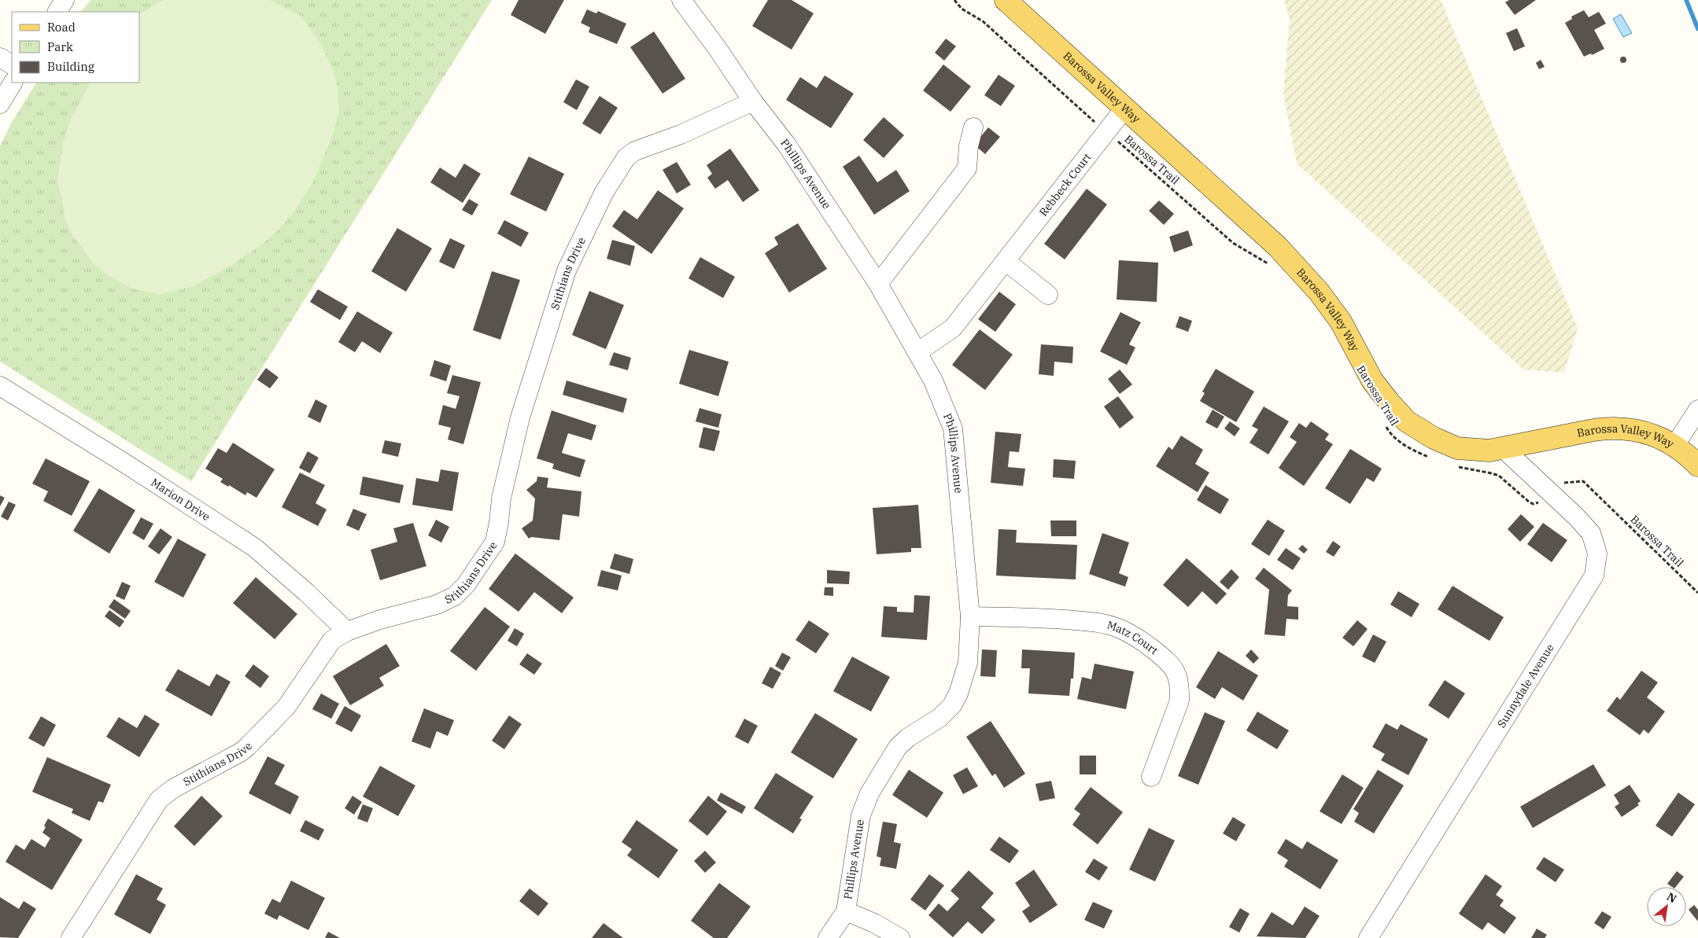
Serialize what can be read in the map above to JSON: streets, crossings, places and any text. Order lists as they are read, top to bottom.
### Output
{
  "streets": {
    "main road": ["Barossa Valley Way"],
    "street": [
      "Phillips Avenue",
      "Rebbeck Court",
      "Stithians Drive",
      "Marion Drive",
      "Matz Court",
      "Sunnydale Avenue"
    ],
    "path": ["Barossa Trail"]
  },
  "crossings": [
    ["Barossa Valley Way", "Rebbeck Court"],
    ["Barossa Valley Way", "Sunnydale Avenue"],
    ["Barossa Trail", "Rebbeck Court"],
    ["Barossa Trail", "Sunnydale Avenue"],
    ["Phillips Avenue", "Rebbeck Court"],
    ["Phillips Avenue", "Stithians Drive"],
    ["Phillips Avenue", "Matz Court"],
    ["Stithians Drive", "Marion Drive"]
  ],
  "legend": ["Road", "Park", "Building"],
  "north": "top right"
}
